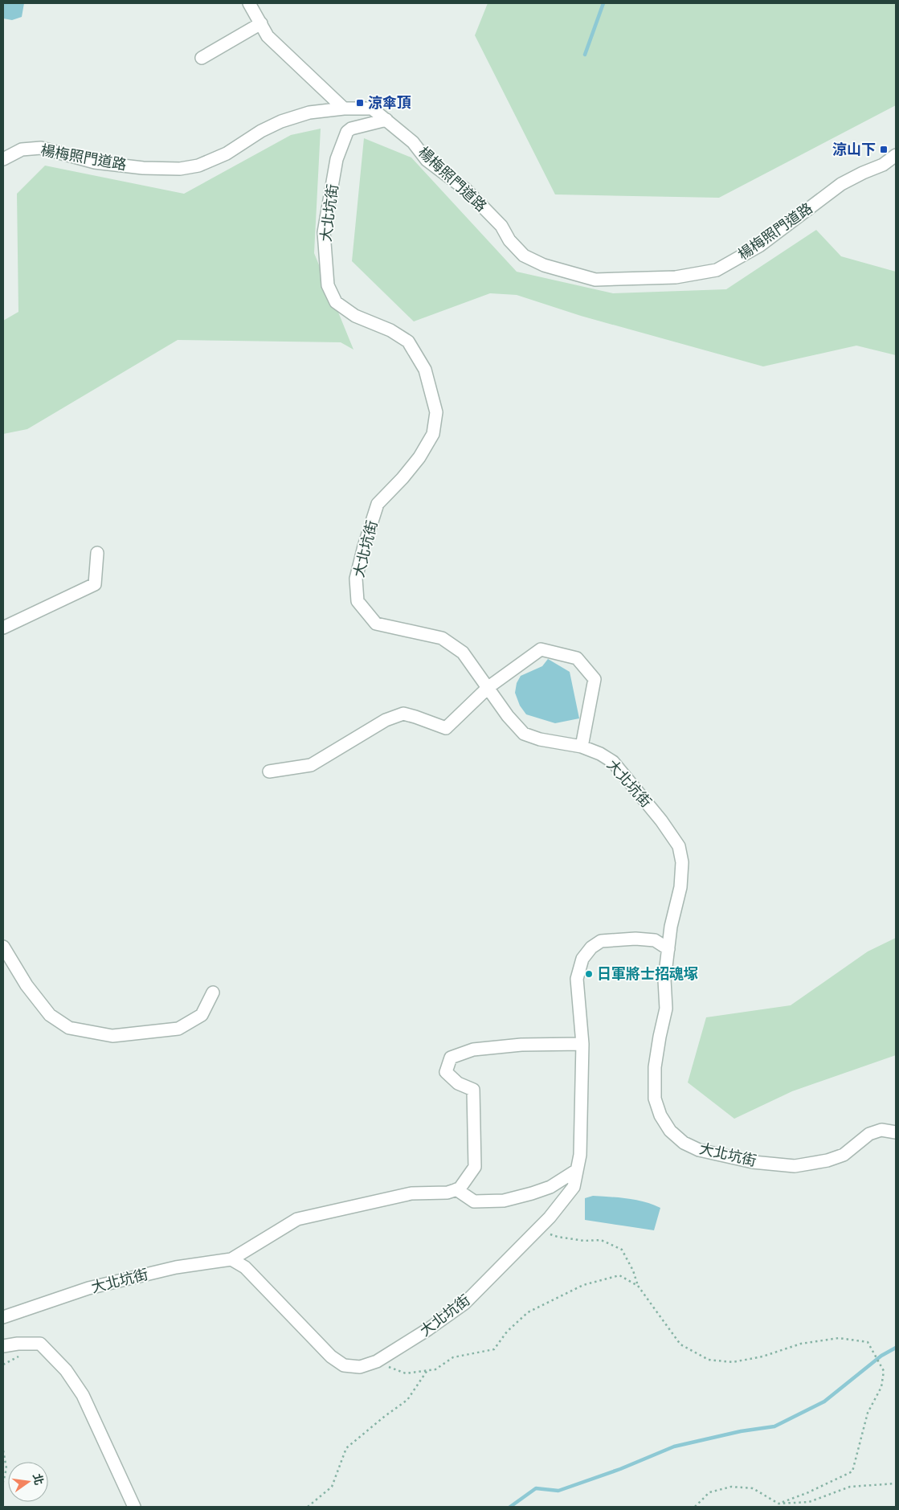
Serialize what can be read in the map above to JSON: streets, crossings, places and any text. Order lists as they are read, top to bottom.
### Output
{
  "streets": {
    "street": ["楊梅照門道路", "大北坑街"]
  },
  "crossings": [
    ["楊梅照門道路", "大北坑街"]
  ],
  "places": {
    "transit": ["涼傘頂", "涼山下"],
    "other": ["日軍將士招魂塚"]
  },
  "north": "right"
}
